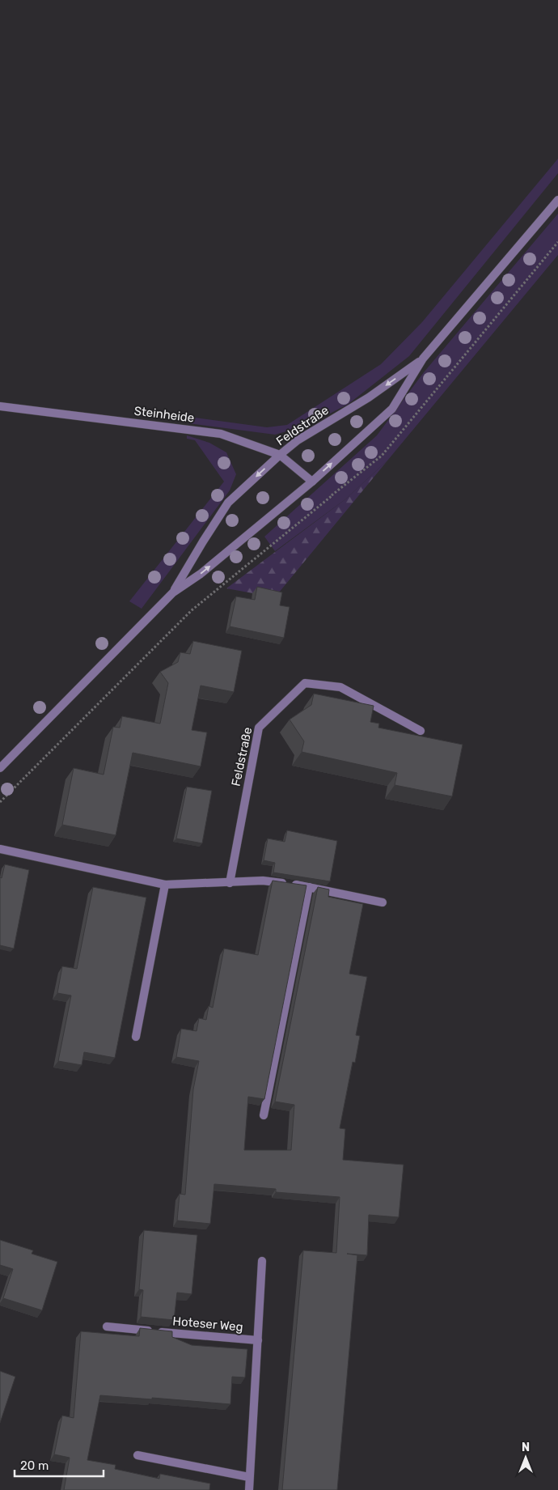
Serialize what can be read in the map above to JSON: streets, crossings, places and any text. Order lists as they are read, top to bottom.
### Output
{
  "streets": {
    "street": ["Steinheide", "Feldstraße", "Hoteser Weg"]
  },
  "crossings": [
    ["Steinheide", "Feldstraße"]
  ],
  "scale_bar": "20 m",
  "north": "top"
}
